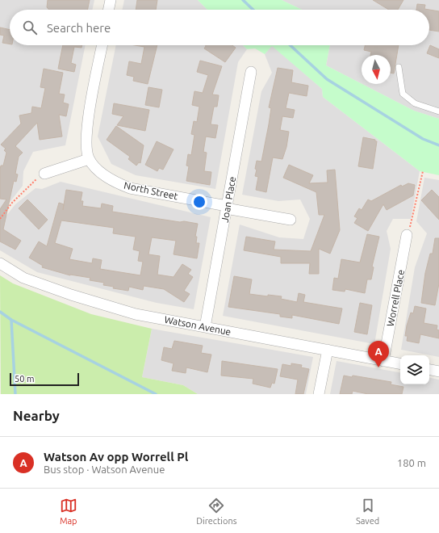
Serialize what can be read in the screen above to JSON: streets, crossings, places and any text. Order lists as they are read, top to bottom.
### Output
{
  "streets": {
    "street": [
      "North Street",
      "Joan Place",
      "Worrell Place",
      "Watson Avenue"
    ]
  },
  "crossings": [
    ["North Street", "Joan Place"],
    ["Joan Place", "Watson Avenue"],
    ["Worrell Place", "Watson Avenue"]
  ],
  "scale_bar": "50 m",
  "north": "bottom",
  "page": {
    "search": "Search here",
    "pins": "A",
    "scale": "50 m",
    "heading": "Nearby",
    "list": [
      {
        "mark": "A",
        "name": "Watson Av opp Worrell Pl",
        "note": "Bus stop · Watson Avenue",
        "value": "180 m"
      }
    ],
    "nav": ["Map", "Directions", "Saved"]
  }
}
